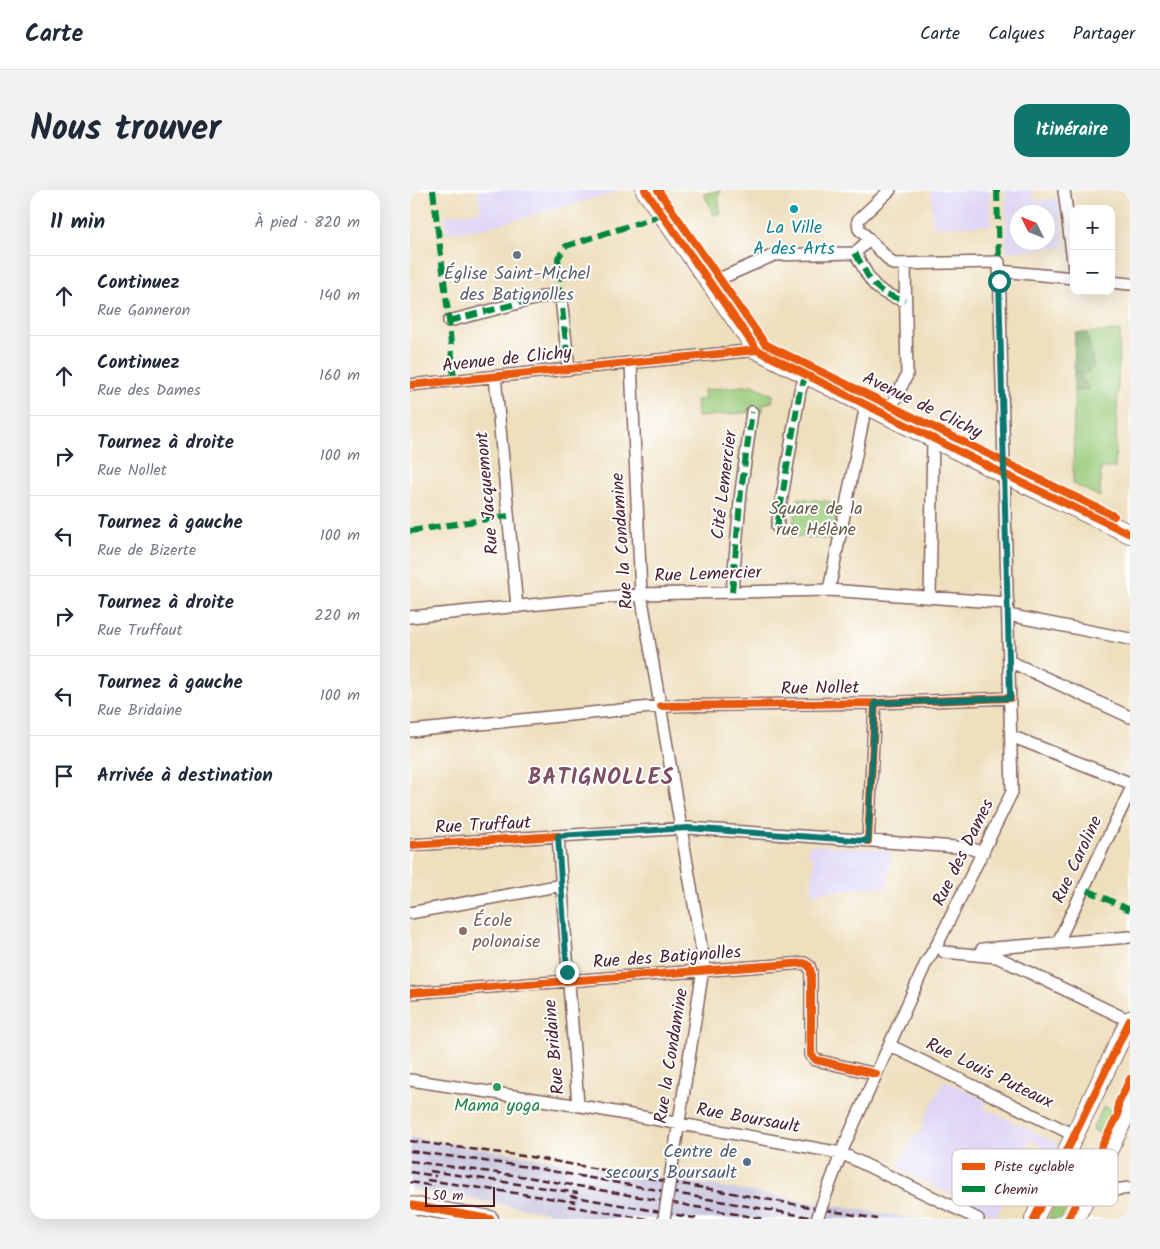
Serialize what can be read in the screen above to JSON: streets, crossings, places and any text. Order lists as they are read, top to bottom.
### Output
{
  "streets": {
    "main road": ["Avenue de Clichy"],
    "street": [
      "Cité Lemercier",
      "Rue Jacquemont",
      "Rue la Condamine",
      "Rue Lemercier",
      "Rue Nollet",
      "Rue Truffaut",
      "Rue des Dames",
      "Rue Caroline",
      "Rue des Batignolles",
      "Rue Bridaine",
      "Rue Louis Puteaux",
      "Rue Boursault"
    ]
  },
  "crossings": [
    ["Avenue de Clichy", "Rue Jacquemont"],
    ["Avenue de Clichy", "Rue la Condamine"],
    ["Avenue de Clichy", "Rue des Dames"],
    ["Cité Lemercier", "Rue Lemercier"],
    ["Rue Jacquemont", "Rue Lemercier"],
    ["Rue la Condamine", "Rue Lemercier"],
    ["Rue la Condamine", "Rue Nollet"],
    ["Rue la Condamine", "Rue Truffaut"],
    ["Rue la Condamine", "Rue des Batignolles"],
    ["Rue la Condamine", "Rue Boursault"],
    ["Rue Lemercier", "Rue des Dames"],
    ["Rue Nollet", "Rue des Dames"],
    ["Rue Truffaut", "Rue des Dames"],
    ["Rue Truffaut", "Rue Bridaine"],
    ["Rue des Dames", "Rue des Batignolles"],
    ["Rue des Dames", "Rue Louis Puteaux"],
    ["Rue des Dames", "Rue Boursault"],
    ["Rue des Batignolles", "Rue Bridaine"],
    ["Rue Bridaine", "Rue Boursault"]
  ],
  "districts": ["BATIGNOLLES"],
  "parks": ["Square de la rue Hélène"],
  "places": [
    "La Ville A des Arts",
    "Église Saint-Michel des Batignolles",
    "École polonaise",
    "Mama yoga",
    "Centre de secours Boursault"
  ],
  "legend": ["Piste cyclable", "Chemin"],
  "scale_bar": "50 m",
  "north": "top left",
  "page": {
    "header": "Carte",
    "nav": ["Carte", "Calques", "Partager"],
    "title": "Nous trouver",
    "buttons": "Itinéraire",
    "heading": ["11 min", "À pied · 820 m"],
    "map_buttons": ["+", "−"],
    "list": [
      ["Continuez", "Rue Ganneron", "140 m"],
      ["Continuez", "Rue des Dames", "160 m"],
      ["Tournez à droite", "Rue Nollet", "100 m"],
      ["Tournez à gauche", "Rue de Bizerte", "100 m"],
      ["Tournez à droite", "Rue Truffaut", "220 m"],
      ["Tournez à gauche", "Rue Bridaine", "100 m"],
      "Arrivée à destination"
    ],
    "scale": "50 m"
  }
}
